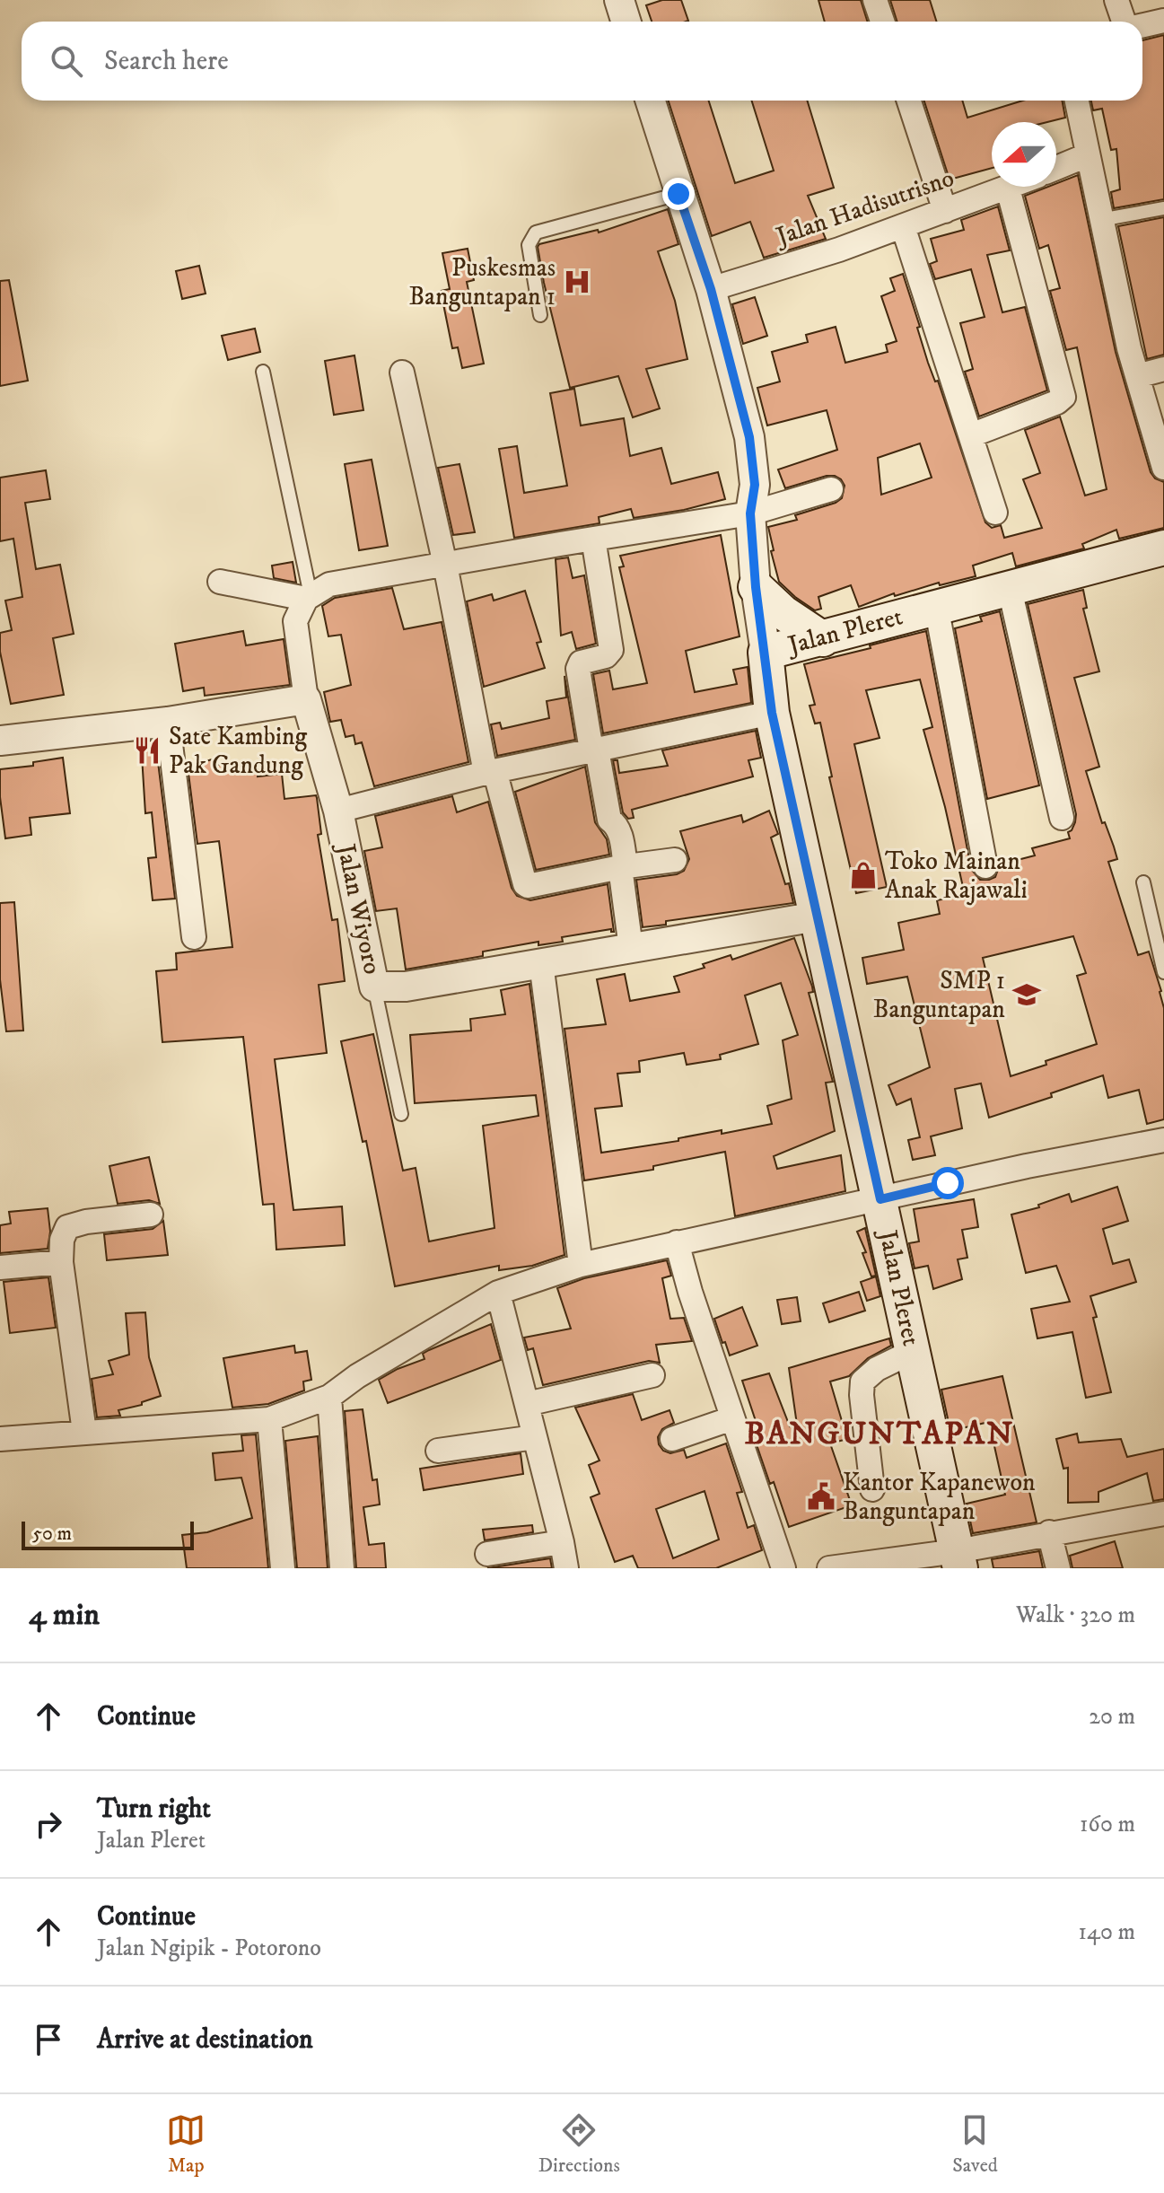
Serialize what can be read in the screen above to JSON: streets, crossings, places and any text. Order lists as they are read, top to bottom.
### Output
{
  "streets": {
    "main road": ["Jalan Pleret"],
    "street": ["Jalan Hadisutrisno", "Jalan Wiyoro"]
  },
  "crossings": [
    ["Jalan Pleret", "Jalan Wiyoro"]
  ],
  "districts": ["BANGUNTAPAN"],
  "places": {
    "hospital": ["Puskesmas Banguntapan 1"],
    "restaurant": ["Sate Kambing Pak Gandung"],
    "shop": ["Toko Mainan Anak Rajawali"],
    "school or university": ["SMP 1 Banguntapan"],
    "public building": ["Kantor Kapanewon Banguntapan"]
  },
  "scale_bar": "50 m",
  "north": "left",
  "page": {
    "search": "Search here",
    "scale": "50 m",
    "heading": ["4 min", "Walk · 320 m"],
    "list": [
      ["Continue", "20 m"],
      ["Turn right", "Jalan Pleret", "160 m"],
      ["Continue", "Jalan Ngipik - Potorono", "140 m"],
      "Arrive at destination"
    ],
    "nav": ["Map", "Directions", "Saved"]
  }
}
